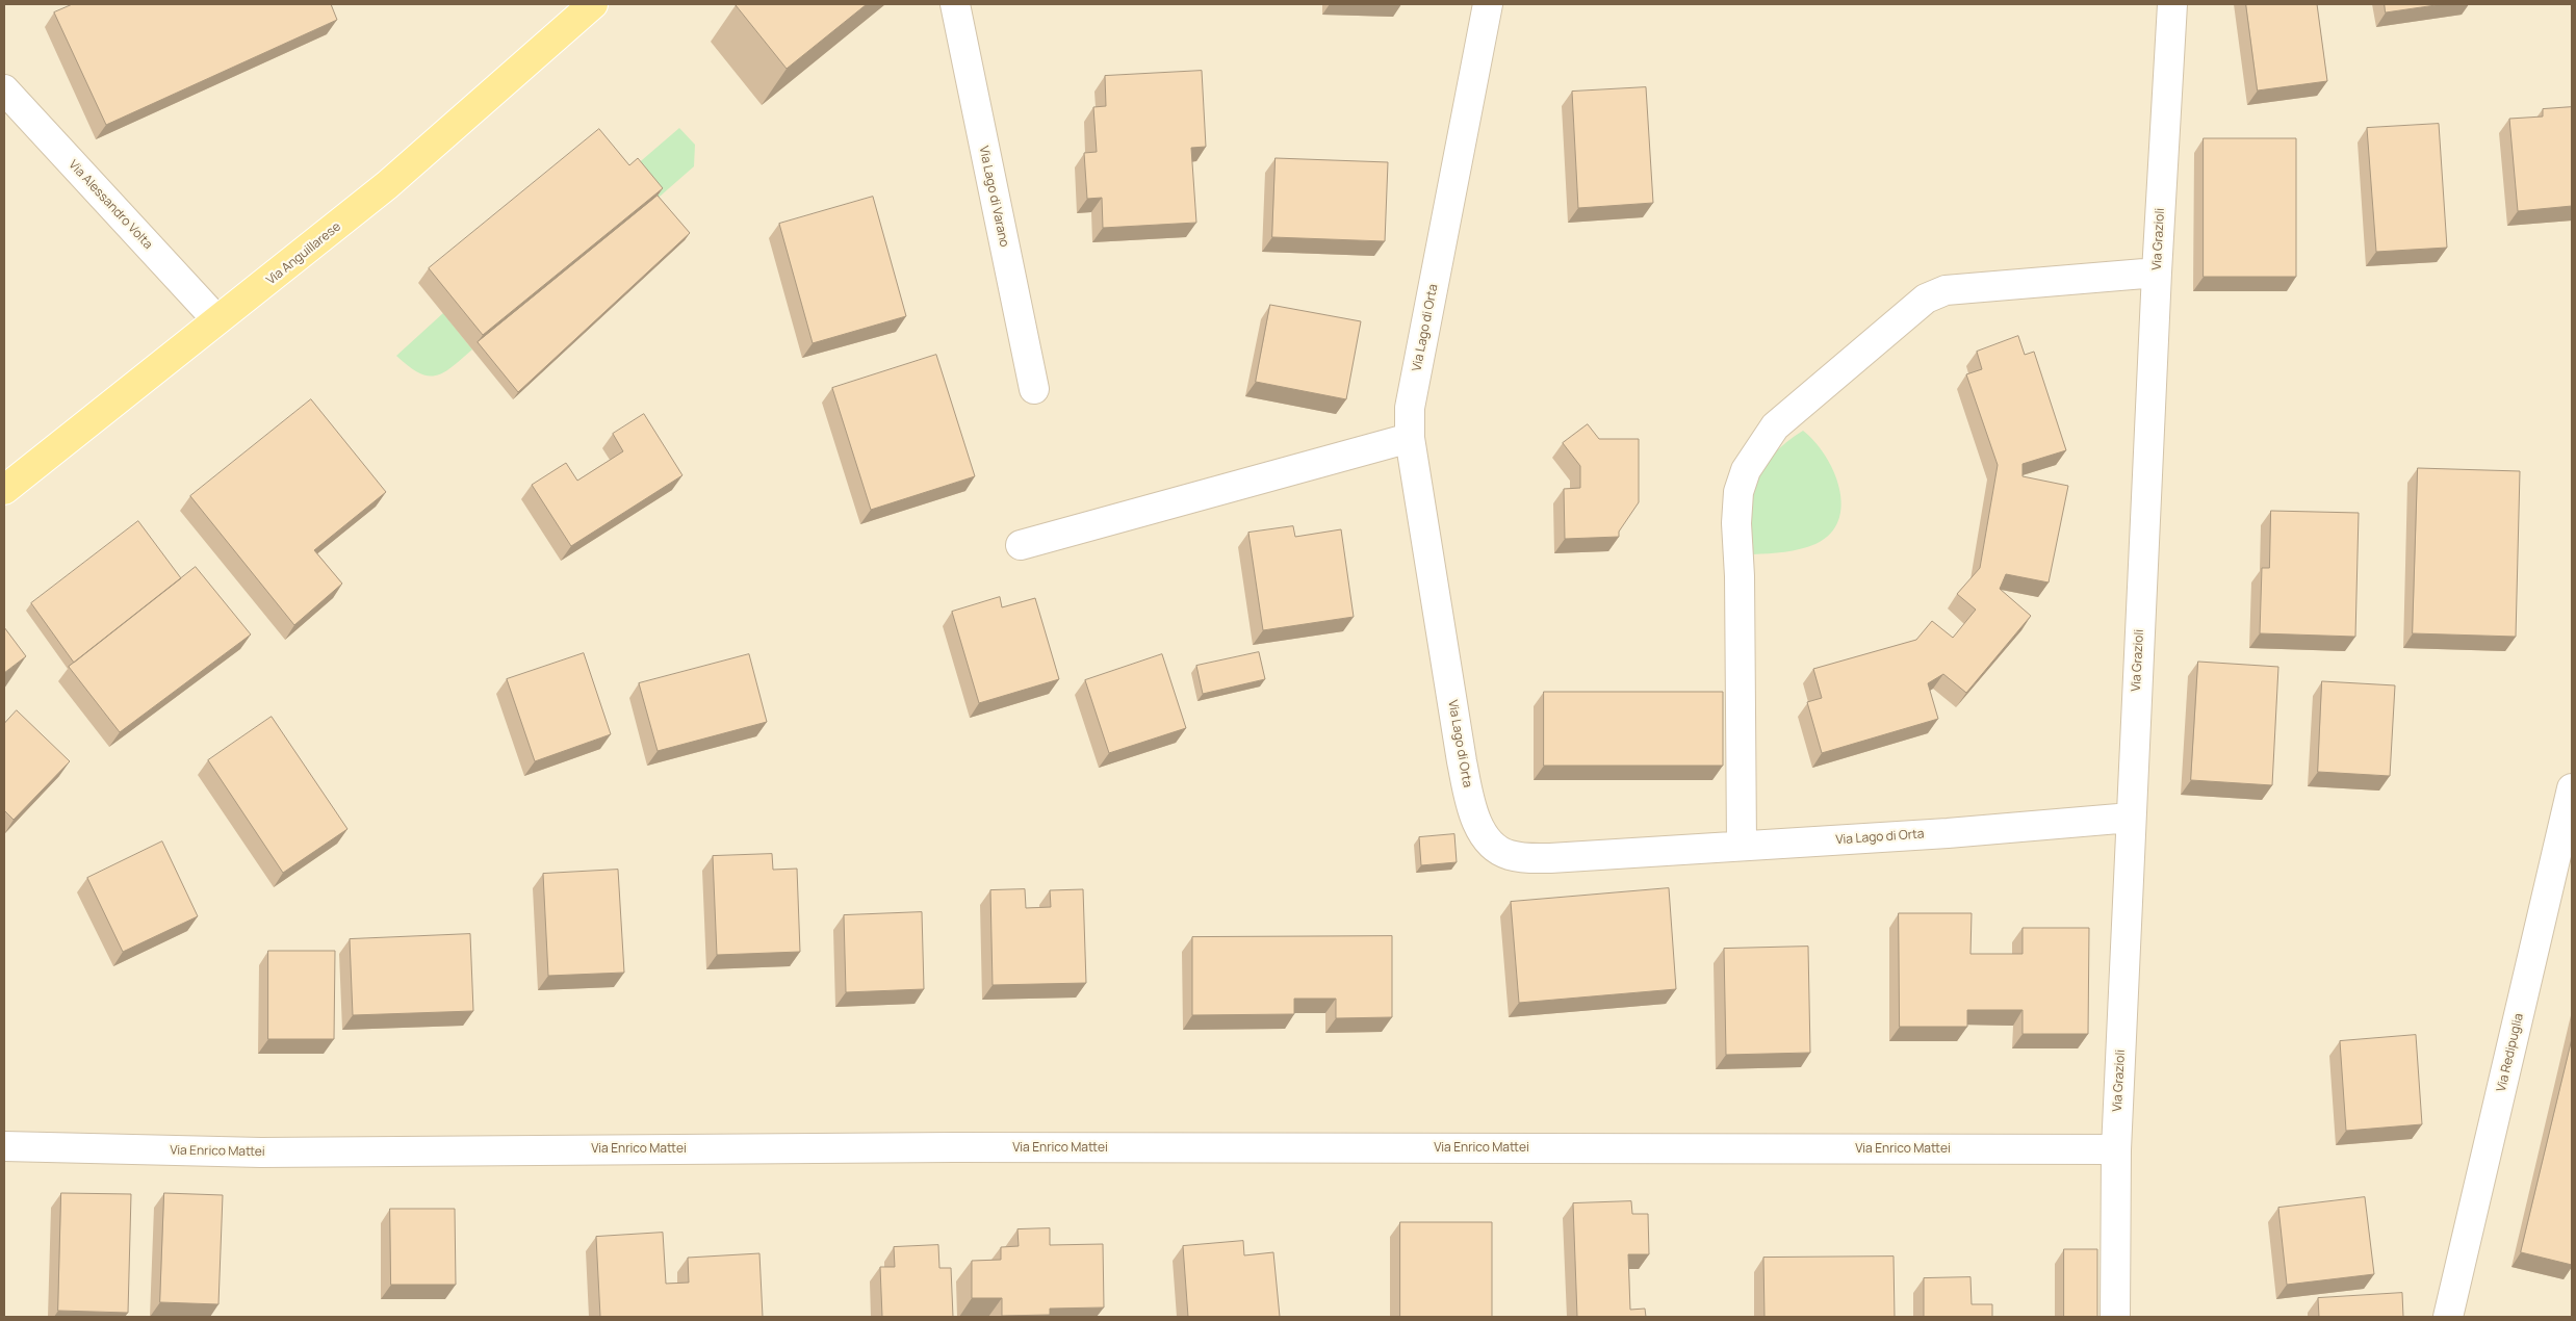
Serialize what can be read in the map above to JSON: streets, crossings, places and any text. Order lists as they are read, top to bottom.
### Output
{
  "streets": {
    "main road": ["Via Anguillarese"],
    "street": [
      "Via Lago di Varano",
      "Via Alessandro Volta",
      "Via Grazioli",
      "Via Lago di Orta",
      "Via Redipuglia",
      "Via Enrico Mattei"
    ]
  },
  "crossings": [
    ["Via Alessandro Volta", "Via Anguillarese"],
    ["Via Grazioli", "Via Lago di Orta"],
    ["Via Grazioli", "Via Enrico Mattei"]
  ]
}
